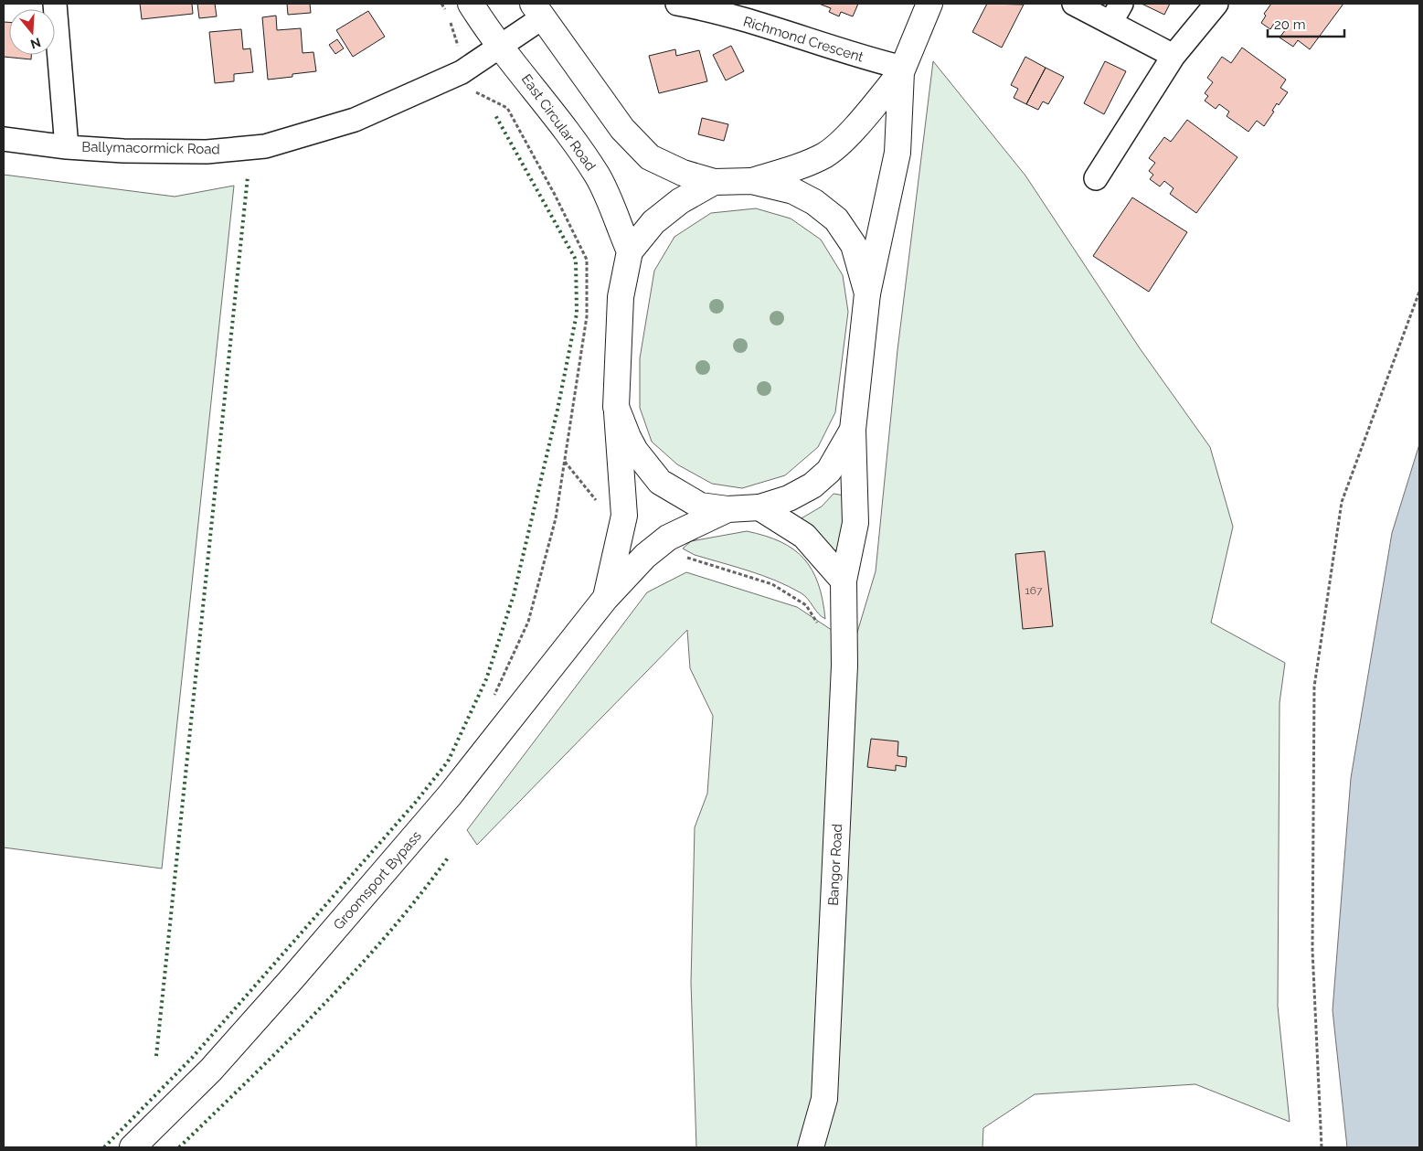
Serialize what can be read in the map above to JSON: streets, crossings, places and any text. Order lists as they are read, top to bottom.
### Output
{
  "streets": {
    "main road": ["East Circular Road", "Bangor Road", "Groomsport Bypass"],
    "street": ["Richmond Crescent", "Ballymacormick Road"]
  },
  "crossings": [
    ["Richmond Crescent", "Bangor Road"],
    ["East Circular Road", "Ballymacormick Road"],
    ["East Circular Road", "Groomsport Bypass"]
  ],
  "house_numbers": ["167"],
  "scale_bar": "20 m",
  "north": "bottom"
}
